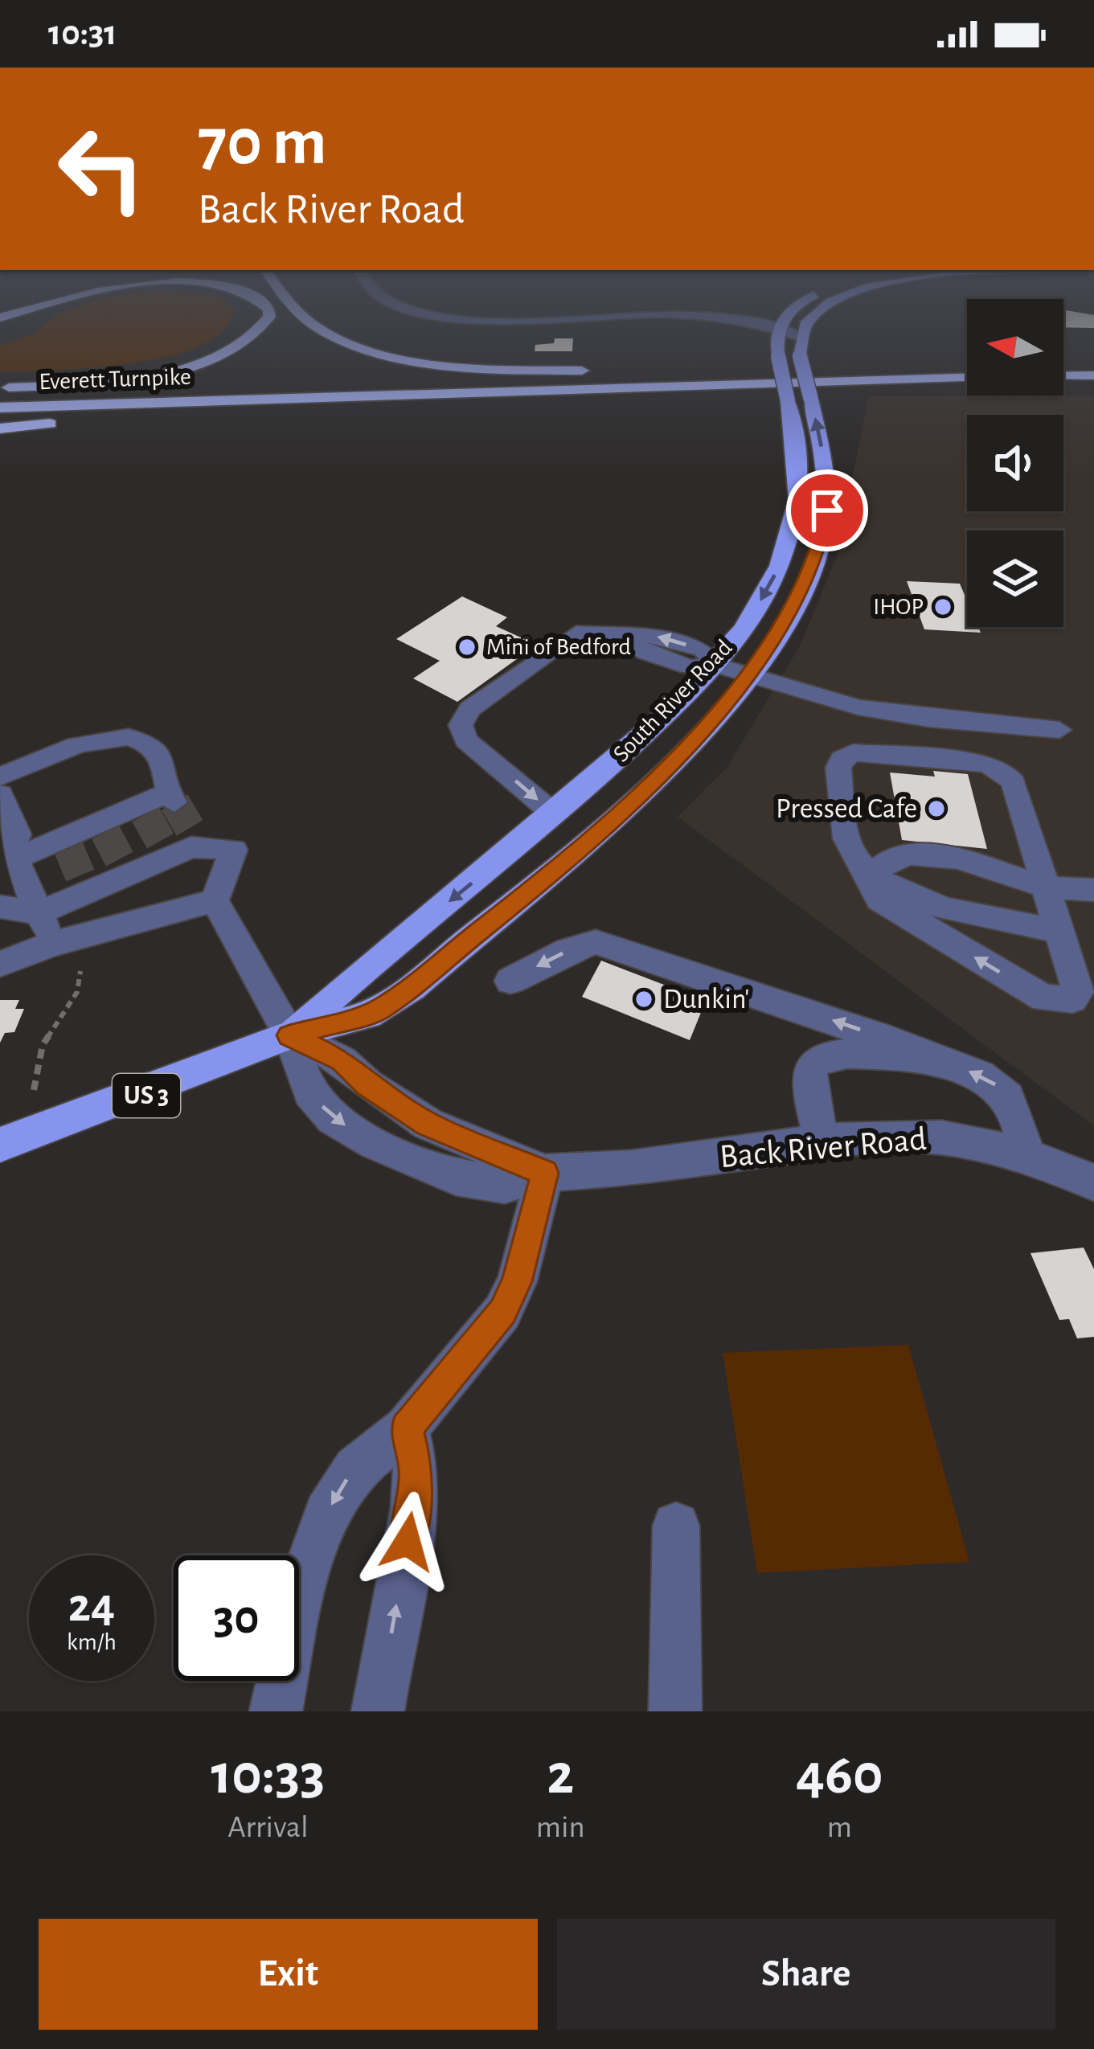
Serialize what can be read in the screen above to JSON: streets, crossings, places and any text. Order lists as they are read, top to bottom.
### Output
{
  "streets": {
    "highway": ["Everett Turnpike"],
    "main road": ["South River Road", "US 3"],
    "street": ["Back River Road"]
  },
  "crossings": [
    ["South River Road", "Back River Road"]
  ],
  "places": [
    "IHOP",
    "Mini of Bedford",
    "Pressed Cafe",
    "Dunkin'"
  ],
  "north": "left",
  "page": {
    "status": "10:31",
    "turn": ["70 m", "Back River Road"],
    "speed": "24 km/h",
    "limit": "30",
    "eta": [
      "10:33",
      "Arrival",
      "2",
      "min",
      "460",
      "m"
    ],
    "buttons": ["Exit", "Share"]
  }
}
